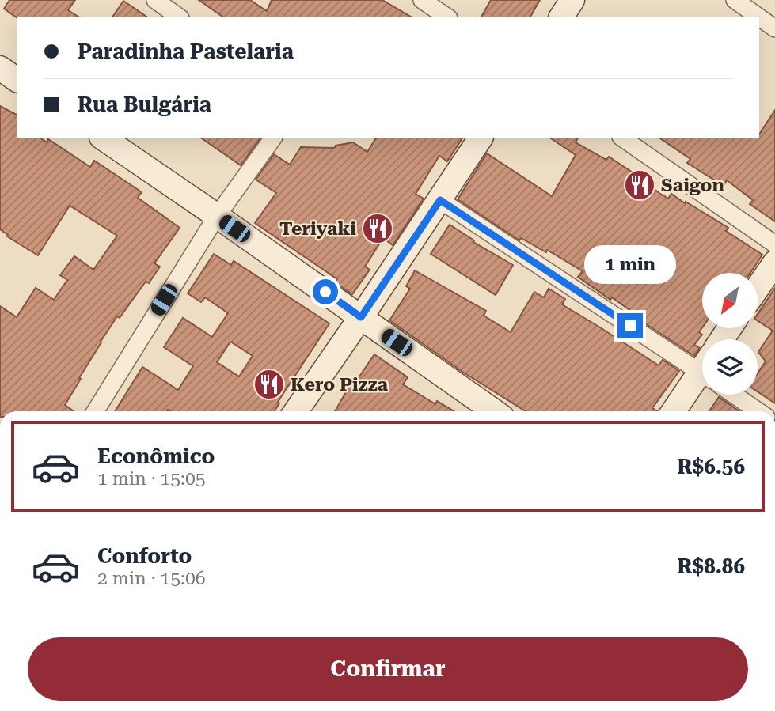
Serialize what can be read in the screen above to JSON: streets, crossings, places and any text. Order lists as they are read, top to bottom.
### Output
{
  "places": {
    "restaurant": ["Saigon", "Teriyaki", "Kero Pizza"]
  },
  "north": "bottom left",
  "page": {
    "banner": ["Paradinha Pastelaria", "Rua Bulgária"],
    "bubble": "1 min",
    "list": [
      {
        "name": "Econômico",
        "note": "1 min · 15:05",
        "value": "R$6.56"
      },
      {
        "name": "Conforto",
        "note": "2 min · 15:06",
        "value": "R$8.86"
      }
    ],
    "buttons": "Confirmar"
  }
}
